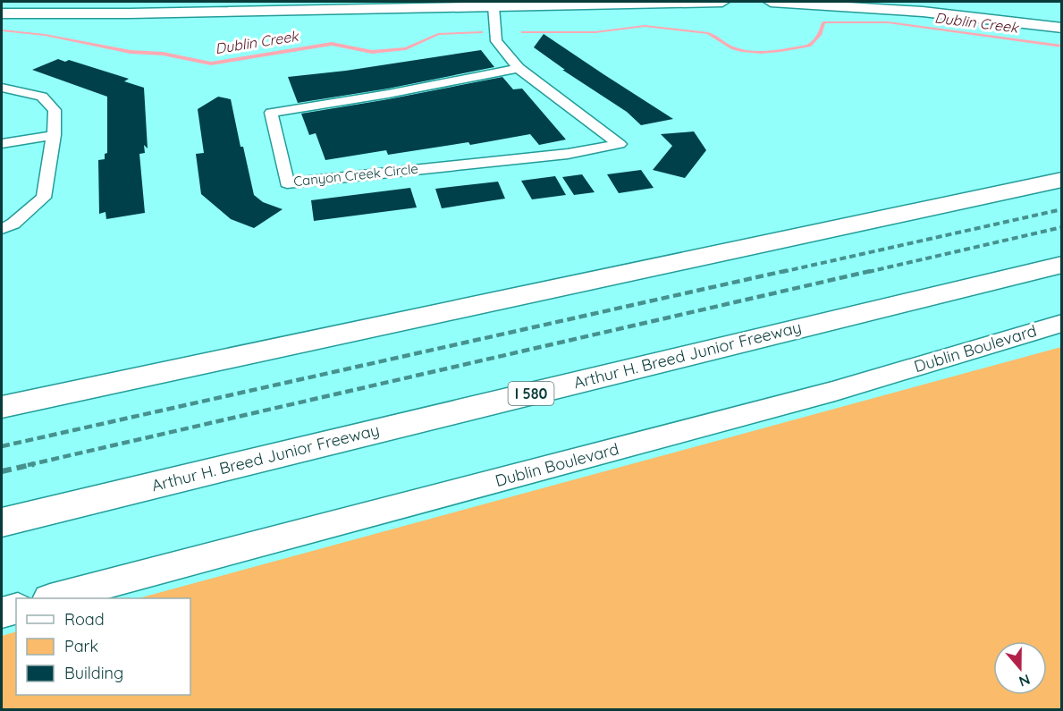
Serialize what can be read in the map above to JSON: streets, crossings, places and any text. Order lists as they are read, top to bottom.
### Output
{
  "streets": {
    "highway": ["Arthur H. Breed Junior Freeway", "I 580"],
    "main road": ["Dublin Boulevard"],
    "street": ["Canyon Creek Circle"]
  },
  "water": ["Dublin Creek"],
  "legend": ["Road", "Park", "Building"],
  "north": "bottom"
}
